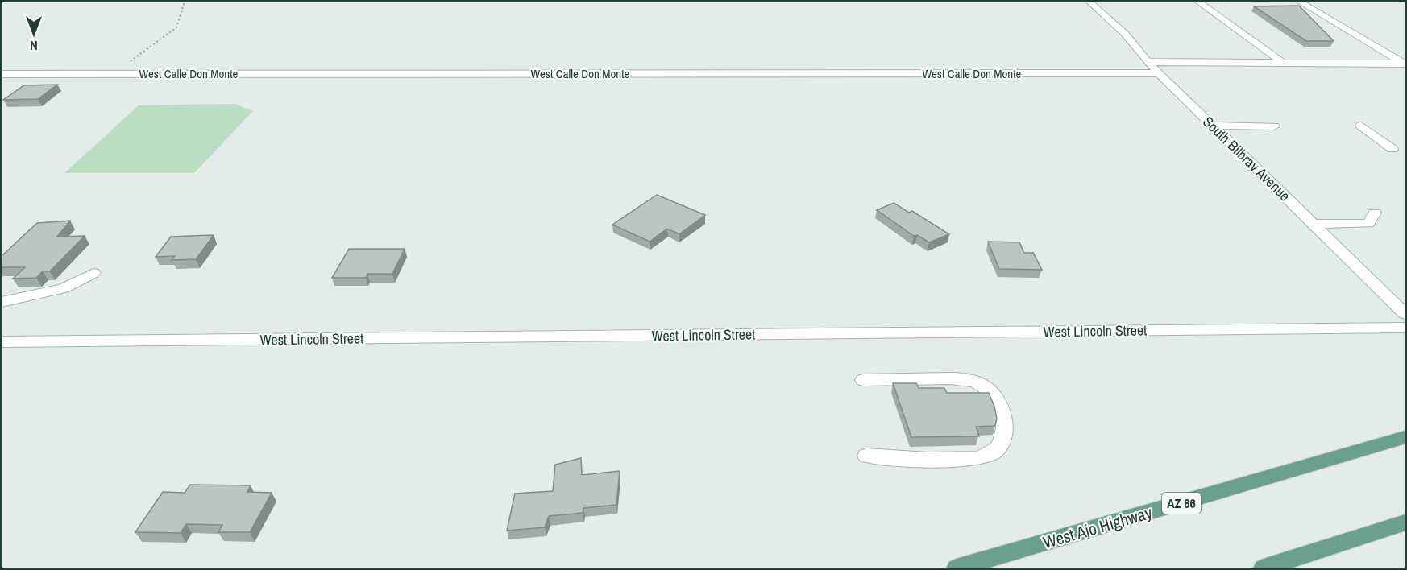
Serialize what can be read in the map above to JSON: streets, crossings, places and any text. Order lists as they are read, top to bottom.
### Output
{
  "streets": {
    "main road": ["AZ 86", "West Ajo Highway"],
    "street": ["West Calle Don Monte", "South Bilbray Avenue", "West Lincoln Street"]
  },
  "crossings": [
    ["West Calle Don Monte", "South Bilbray Avenue"]
  ],
  "north": "bottom"
}
